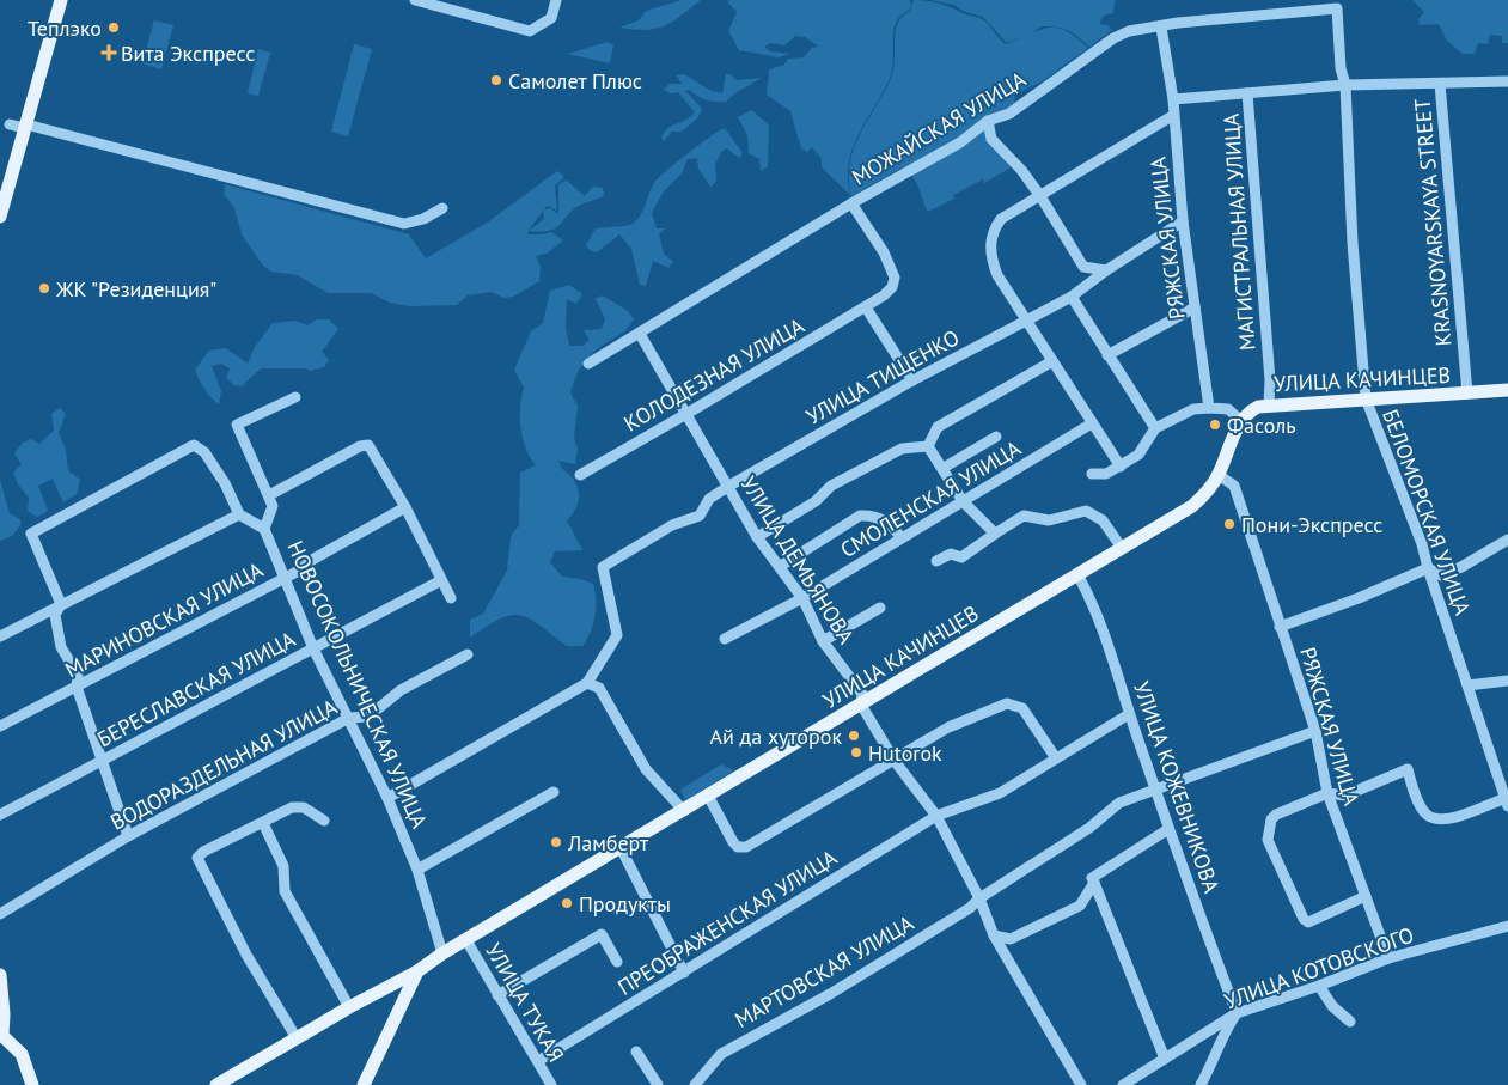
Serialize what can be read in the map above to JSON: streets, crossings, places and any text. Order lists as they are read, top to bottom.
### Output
{
  "streets": {
    "main road": ["УЛИЦА КАЧИНЦЕВ"],
    "street": [
      "МОЖАЙСКАЯ УЛИЦА",
      "KRASNOYARSKAYA STREET",
      "МАГИСТРАЛЬНАЯ УЛИЦА",
      "РЯЖСКАЯ УЛИЦА",
      "КОЛОДЕЗНАЯ УЛИЦА",
      "УЛИЦА ТИЩЕНКО",
      "СМОЛЕНСКАЯ УЛИЦА",
      "БЕЛОМОРСКАЯ УЛИЦА",
      "УЛИЦА ДЕМЬЯНОВА",
      "МАРИНОВСКАЯ УЛИЦА",
      "НОВОСОКОЛЬНИЧЕСКАЯ УЛИЦА",
      "БЕРЕСЛАВСКАЯ УЛИЦА",
      "ВОДОРАЗДЕЛЬНАЯ УЛИЦА",
      "УЛИЦА КОЖЕВНИКОВА",
      "ПРЕОБРАЖЕНСКАЯ УЛИЦА",
      "УЛИЦА КОТОВСКОГО",
      "МАРТОВСКАЯ УЛИЦА",
      "УЛИЦА ТУКАЯ"
    ]
  },
  "crossings": [
    ["МОЖАЙСКАЯ УЛИЦА", "РЯЖСКАЯ УЛИЦА"],
    ["МОЖАЙСКАЯ УЛИЦА", "КОЛОДЕЗНАЯ УЛИЦА"],
    ["МОЖАЙСКАЯ УЛИЦА", "БЕЛОМОРСКАЯ УЛИЦА"],
    ["МОЖАЙСКАЯ УЛИЦА", "УЛИЦА ДЕМЬЯНОВА"],
    ["KRASNOYARSKAYA STREET", "УЛИЦА КАЧИНЦЕВ"],
    ["МАГИСТРАЛЬНАЯ УЛИЦА", "УЛИЦА КАЧИНЦЕВ"],
    ["РЯЖСКАЯ УЛИЦА", "УЛИЦА ТИЩЕНКО"],
    ["РЯЖСКАЯ УЛИЦА", "УЛИЦА КАЧИНЦЕВ"],
    ["РЯЖСКАЯ УЛИЦА", "УЛИЦА КОТОВСКОГО"],
    ["РЯЖСКАЯ УЛИЦА", "МАРТОВСКАЯ УЛИЦА"],
    ["КОЛОДЕЗНАЯ УЛИЦА", "УЛИЦА ДЕМЬЯНОВА"],
    ["УЛИЦА ТИЩЕНКО", "УЛИЦА ДЕМЬЯНОВА"],
    ["УЛИЦА КАЧИНЦЕВ", "БЕЛОМОРСКАЯ УЛИЦА"],
    ["УЛИЦА КАЧИНЦЕВ", "УЛИЦА ДЕМЬЯНОВА"],
    ["УЛИЦА КАЧИНЦЕВ", "НОВОСОКОЛЬНИЧЕСКАЯ УЛИЦА"],
    ["УЛИЦА КАЧИНЦЕВ", "УЛИЦА КОЖЕВНИКОВА"],
    ["УЛИЦА КАЧИНЦЕВ", "УЛИЦА ТУКАЯ"],
    ["СМОЛЕНСКАЯ УЛИЦА", "УЛИЦА ДЕМЬЯНОВА"],
    ["УЛИЦА ДЕМЬЯНОВА", "ПРЕОБРАЖЕНСКАЯ УЛИЦА"],
    ["УЛИЦА ДЕМЬЯНОВА", "МАРТОВСКАЯ УЛИЦА"],
    ["МАРИНОВСКАЯ УЛИЦА", "НОВОСОКОЛЬНИЧЕСКАЯ УЛИЦА"],
    ["НОВОСОКОЛЬНИЧЕСКАЯ УЛИЦА", "БЕРЕСЛАВСКАЯ УЛИЦА"],
    ["НОВОСОКОЛЬНИЧЕСКАЯ УЛИЦА", "ВОДОРАЗДЕЛЬНАЯ УЛИЦА"],
    ["УЛИЦА КОЖЕВНИКОВА", "ПРЕОБРАЖЕНСКАЯ УЛИЦА"],
    ["УЛИЦА КОЖЕВНИКОВА", "УЛИЦА КОТОВСКОГО"],
    ["УЛИЦА КОЖЕВНИКОВА", "МАРТОВСКАЯ УЛИЦА"],
    ["ПРЕОБРАЖЕНСКАЯ УЛИЦА", "УЛИЦА ТУКАЯ"]
  ],
  "places": {
    "other": [
      "Теплэко",
      "Самолет Плюс",
      "ЖК \"Резиденция\"",
      "Фасоль",
      "Пони-Экспресс",
      "Ай да хуторок",
      "Hutorok",
      "Ламберт",
      "Продукты"
    ],
    "health": ["Вита Экспресс"]
  }
}
